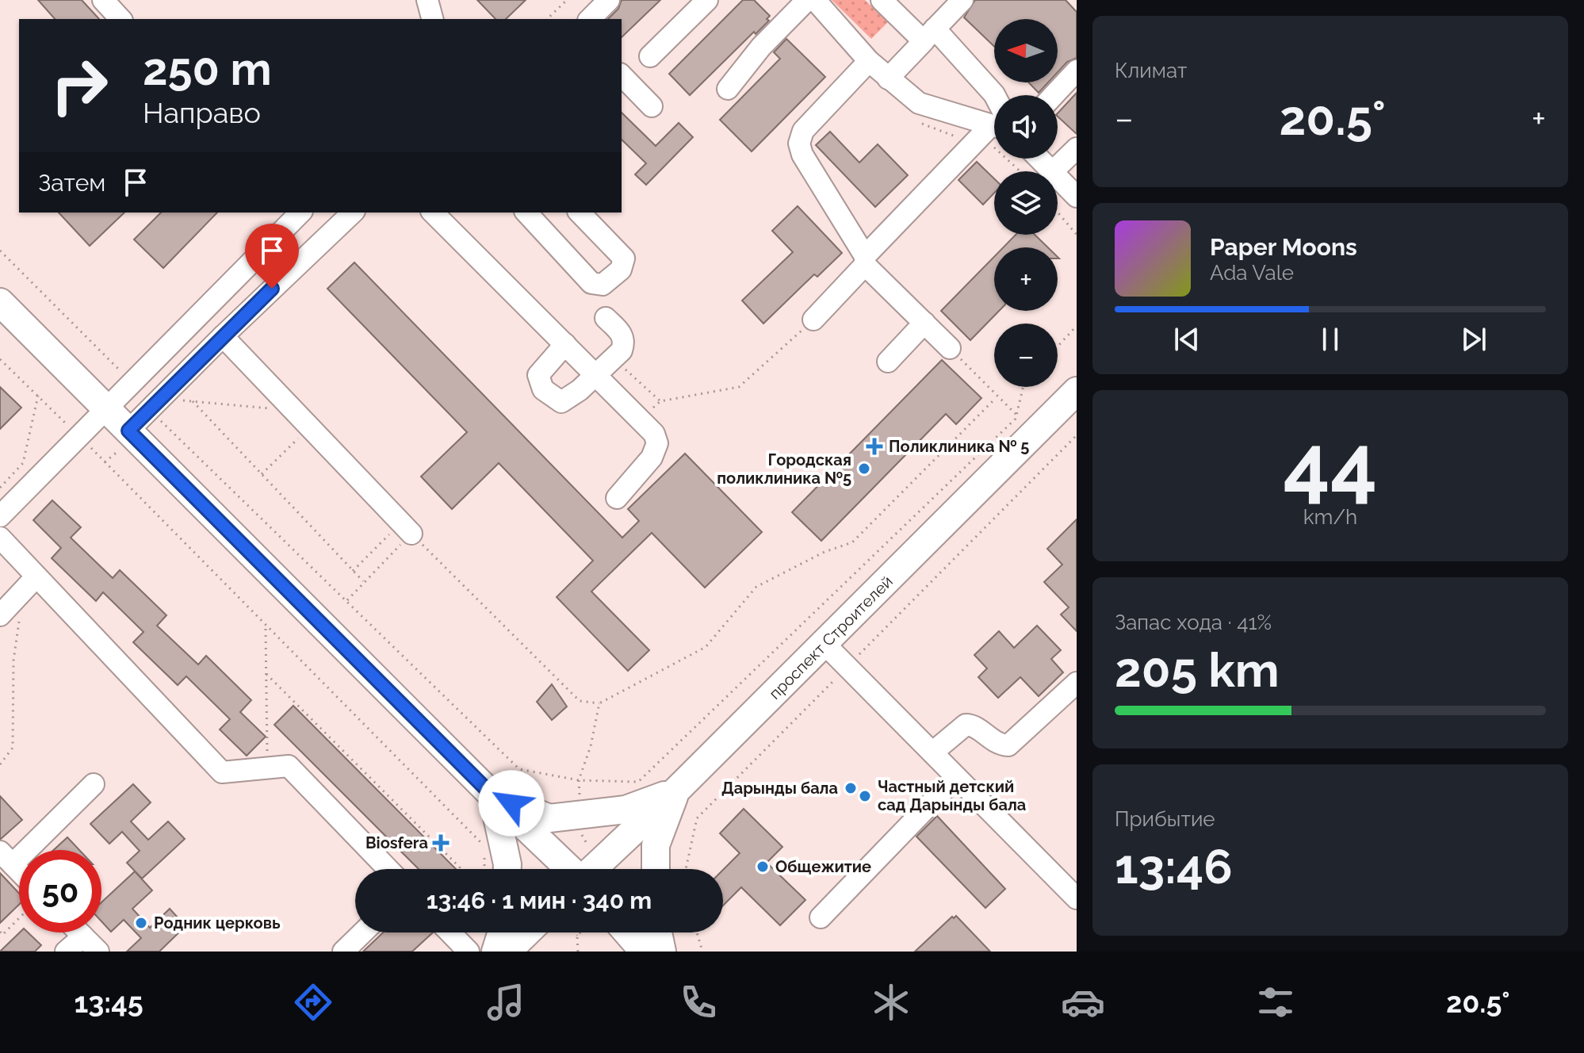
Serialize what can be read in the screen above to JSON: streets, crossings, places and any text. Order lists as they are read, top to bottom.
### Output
{
  "streets": {
    "main road": ["проспект Строителей"]
  },
  "places": {
    "health": ["Поликлиника № 5", "Biosfera"],
    "other": [
      "Городская поликлиника №5",
      "Дарынды бала",
      "Частный детский сад Дарынды бала",
      "Общежитие",
      "Родник церковь"
    ]
  },
  "north": "left",
  "page": {
    "tile": [
      "Климат",
      ["44", "km/h"],
      ["Запас хода · 41%", "205 km"],
      ["Прибытие", "13:46"]
    ],
    "map_buttons": ["+", "−"],
    "turn": ["250 m", "Направо"],
    "heat": ["−", "20.5°", "+"],
    "then": "Затем",
    "song": ["Paper Moons", "Ada Vale"],
    "limit": "50",
    "trip": "13:46 · 1 мин · 340 m",
    "tabs": ["13:45", "20.5°"]
  }
}
